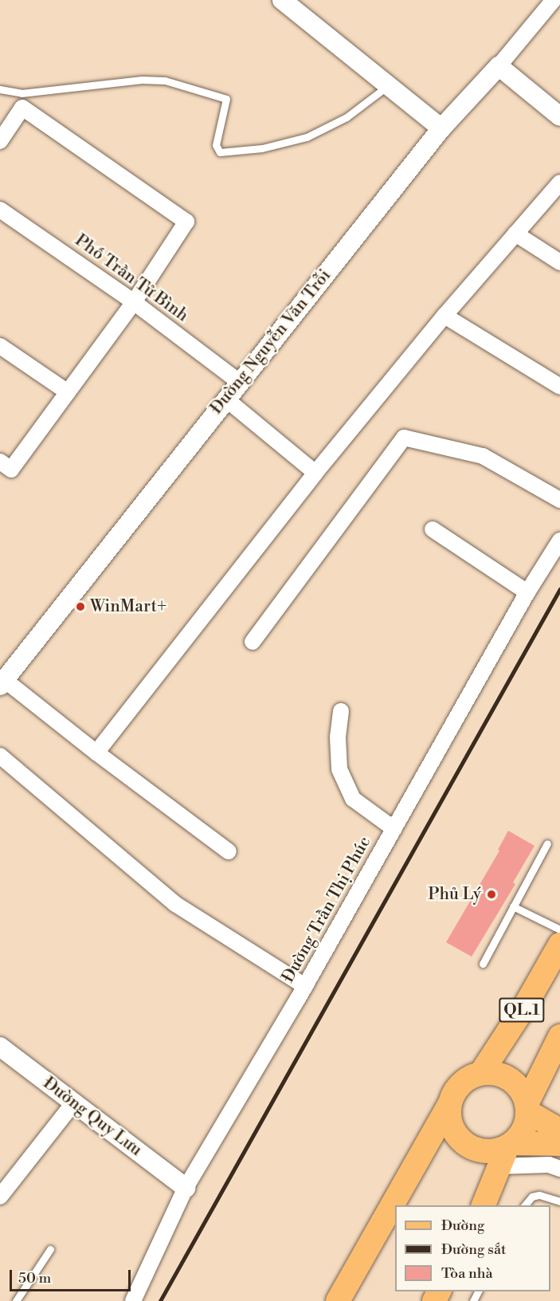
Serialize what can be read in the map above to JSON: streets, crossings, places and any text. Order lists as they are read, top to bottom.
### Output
{
  "streets": {
    "main road": ["QL.1"],
    "street": [
      "Phố Trần Tử Bình",
      "Đường Nguyễn Văn Trỗi",
      "Đường Trần Thị Phúc",
      "Đường Quy Lưu"
    ]
  },
  "crossings": [
    ["Phố Trần Tử Bình", "Đường Nguyễn Văn Trỗi"],
    ["Đường Trần Thị Phúc", "Đường Quy Lưu"]
  ],
  "places": ["WinMart+", "Phủ Lý"],
  "legend": ["Đường", "Đường sắt", "Tòa nhà"],
  "scale_bar": "50 m"
}
